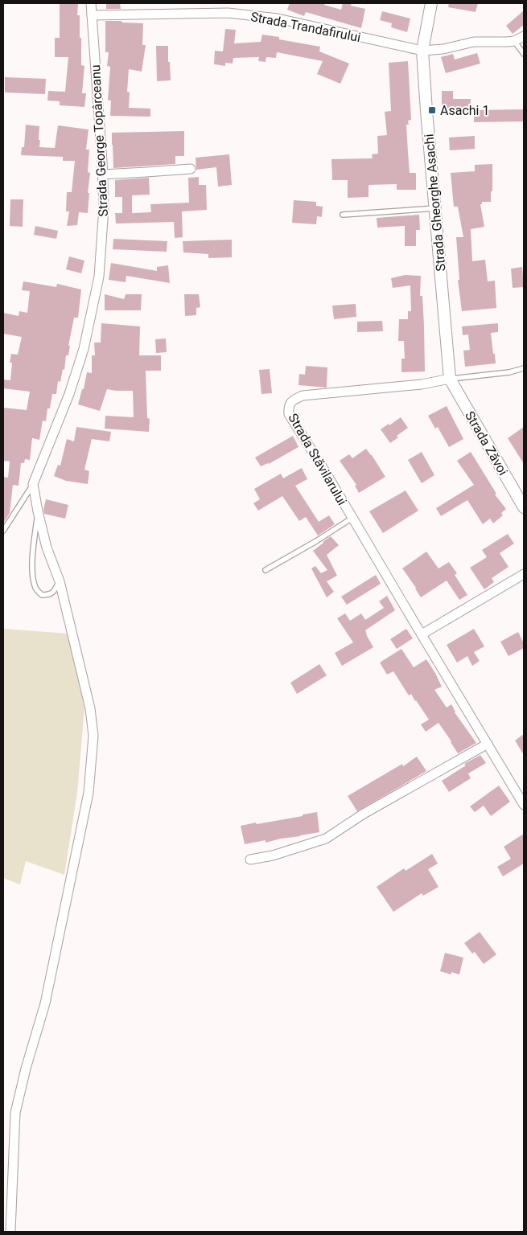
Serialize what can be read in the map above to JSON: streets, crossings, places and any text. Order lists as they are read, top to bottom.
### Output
{
  "streets": {
    "street": [
      "Strada Trandafirului",
      "Strada George Topârceanu",
      "Strada Gheorghe Asachi",
      "Strada Zăvoi",
      "Strada Stăvilarului"
    ]
  },
  "crossings": [
    ["Strada Trandafirului", "Strada George Topârceanu"],
    ["Strada Trandafirului", "Strada Gheorghe Asachi"],
    ["Strada Gheorghe Asachi", "Strada Zăvoi"],
    ["Strada Gheorghe Asachi", "Strada Stăvilarului"],
    ["Strada Zăvoi", "Strada Stăvilarului"]
  ],
  "places": {
    "transit": ["Asachi 1"]
  }
}
